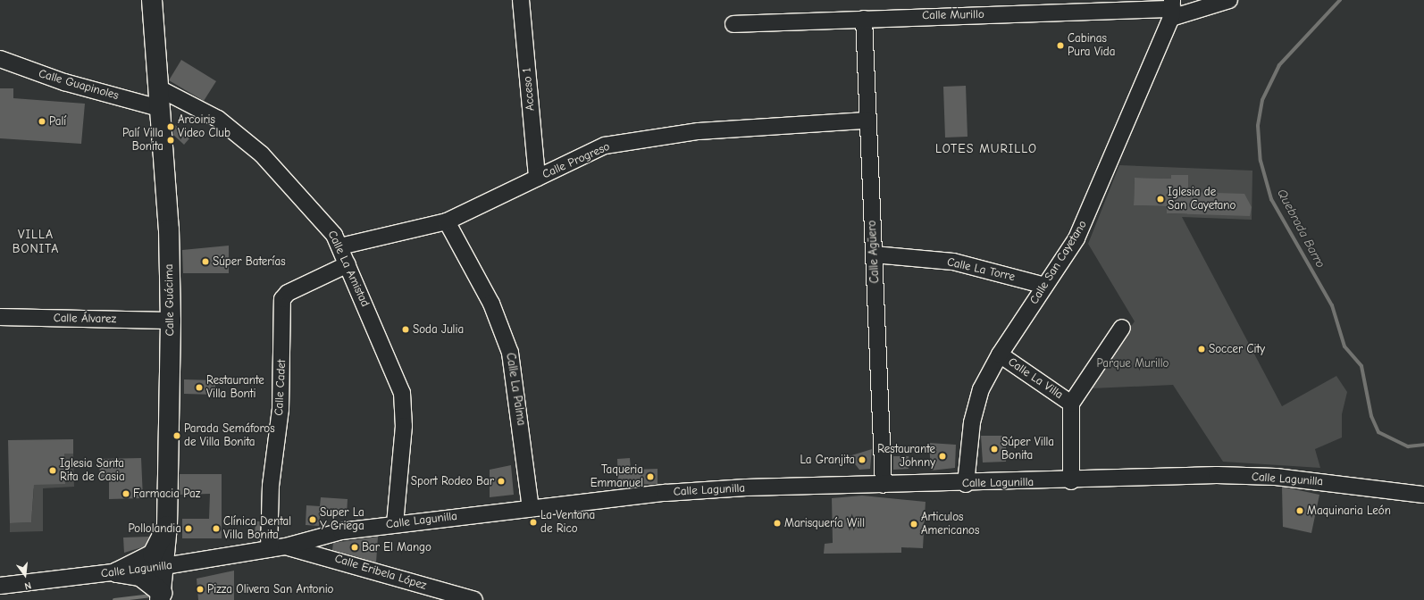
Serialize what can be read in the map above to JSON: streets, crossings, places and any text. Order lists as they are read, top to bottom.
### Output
{
  "streets": {
    "main road": ["Calle Guácima"],
    "street": [
      "Calle Murillo",
      "Calle Guapinoles",
      "Acceso 1",
      "Calle Progreso",
      "Calle Agüero",
      "Calle San Cayetano",
      "Calle La Amistad",
      "Calle La Torre",
      "Calle Álvarez",
      "Calle La Villa",
      "Calle Cadet",
      "Calle La Palma",
      "Calle Lagunilla",
      "Calle Eribela López"
    ]
  },
  "crossings": [
    ["Calle Murillo", "Calle Agüero"],
    ["Calle Murillo", "Calle San Cayetano"],
    ["Calle Guapinoles", "Calle Guácima"],
    ["Acceso 1", "Calle Progreso"],
    ["Calle Progreso", "Calle Agüero"],
    ["Calle Progreso", "Calle La Amistad"],
    ["Calle Progreso", "Calle La Palma"],
    ["Calle Agüero", "Calle La Torre"],
    ["Calle Agüero", "Calle Lagunilla"],
    ["Calle San Cayetano", "Calle La Torre"],
    ["Calle San Cayetano", "Calle La Villa"],
    ["Calle San Cayetano", "Calle Lagunilla"],
    ["Calle La Amistad", "Calle Guácima"],
    ["Calle La Amistad", "Calle Cadet"],
    ["Calle La Amistad", "Calle Lagunilla"],
    ["Calle Guácima", "Calle Álvarez"],
    ["Calle Guácima", "Calle Lagunilla"],
    ["Calle La Villa", "Calle Lagunilla"],
    ["Calle Cadet", "Calle Lagunilla"],
    ["Calle La Palma", "Calle Lagunilla"],
    ["Calle Lagunilla", "Calle Eribela López"]
  ],
  "districts": ["LOTES MURILLO", "VILLA BONITA"],
  "water": ["Quebrada Barro"],
  "parks": ["Parque Murillo"],
  "places": [
    "Cabinas Pura Vida",
    "Palí",
    "Arcoiris Video Club",
    "Palí Villa Bonita",
    "Iglesia de San Cayetano",
    "Súper Baterías",
    "Soda Julia",
    "Soccer City",
    "Restaurante Villa Bonti",
    "Parada Semáforos de Villa Bonita",
    "Súper Villa Bonita",
    "Restaurante Johnny",
    "La Granjita",
    "Iglesia Santa Rita de Casia",
    "Taqueria Emmanuel",
    "Sport Rodeo Bar",
    "Farmacia Paz",
    "Maquinaria León",
    "Super La Y Griega",
    "La Ventana de Rico",
    "Marisquería Will",
    "Articulos Americanos",
    "Pollolandia",
    "Clínica Dental Villa Bonita",
    "Bar El Mango",
    "Pizza Olivera San Antonio"
  ],
  "north": "bottom"
}
